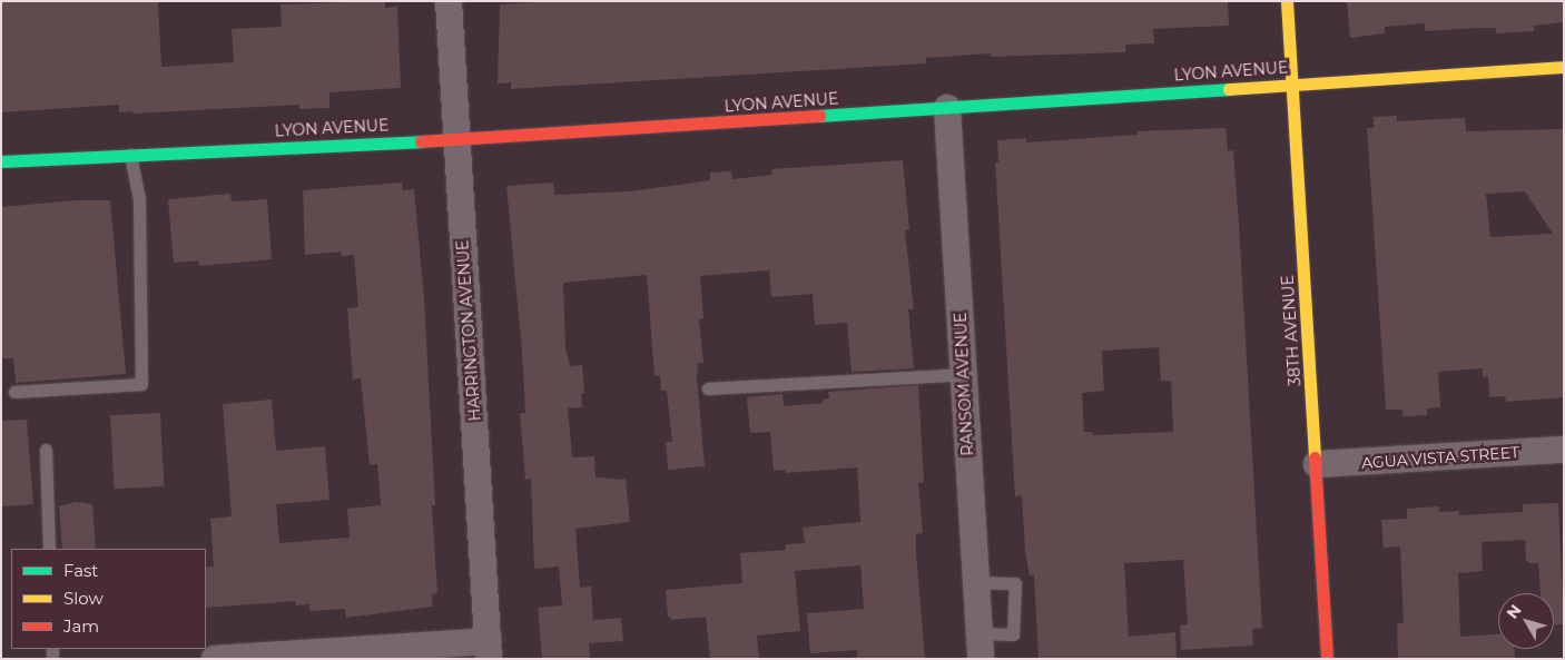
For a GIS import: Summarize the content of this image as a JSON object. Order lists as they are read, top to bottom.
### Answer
{
  "streets": {
    "street": [
      "LYON AVENUE",
      "HARRINGTON AVENUE",
      "38TH AVENUE",
      "RANSOM AVENUE",
      "AGUA VISTA STREET"
    ]
  },
  "crossings": [
    ["LYON AVENUE", "HARRINGTON AVENUE"],
    ["LYON AVENUE", "38TH AVENUE"],
    ["LYON AVENUE", "RANSOM AVENUE"],
    ["38TH AVENUE", "AGUA VISTA STREET"]
  ],
  "legend": ["Fast", "Slow", "Jam"],
  "north": "top left"
}
